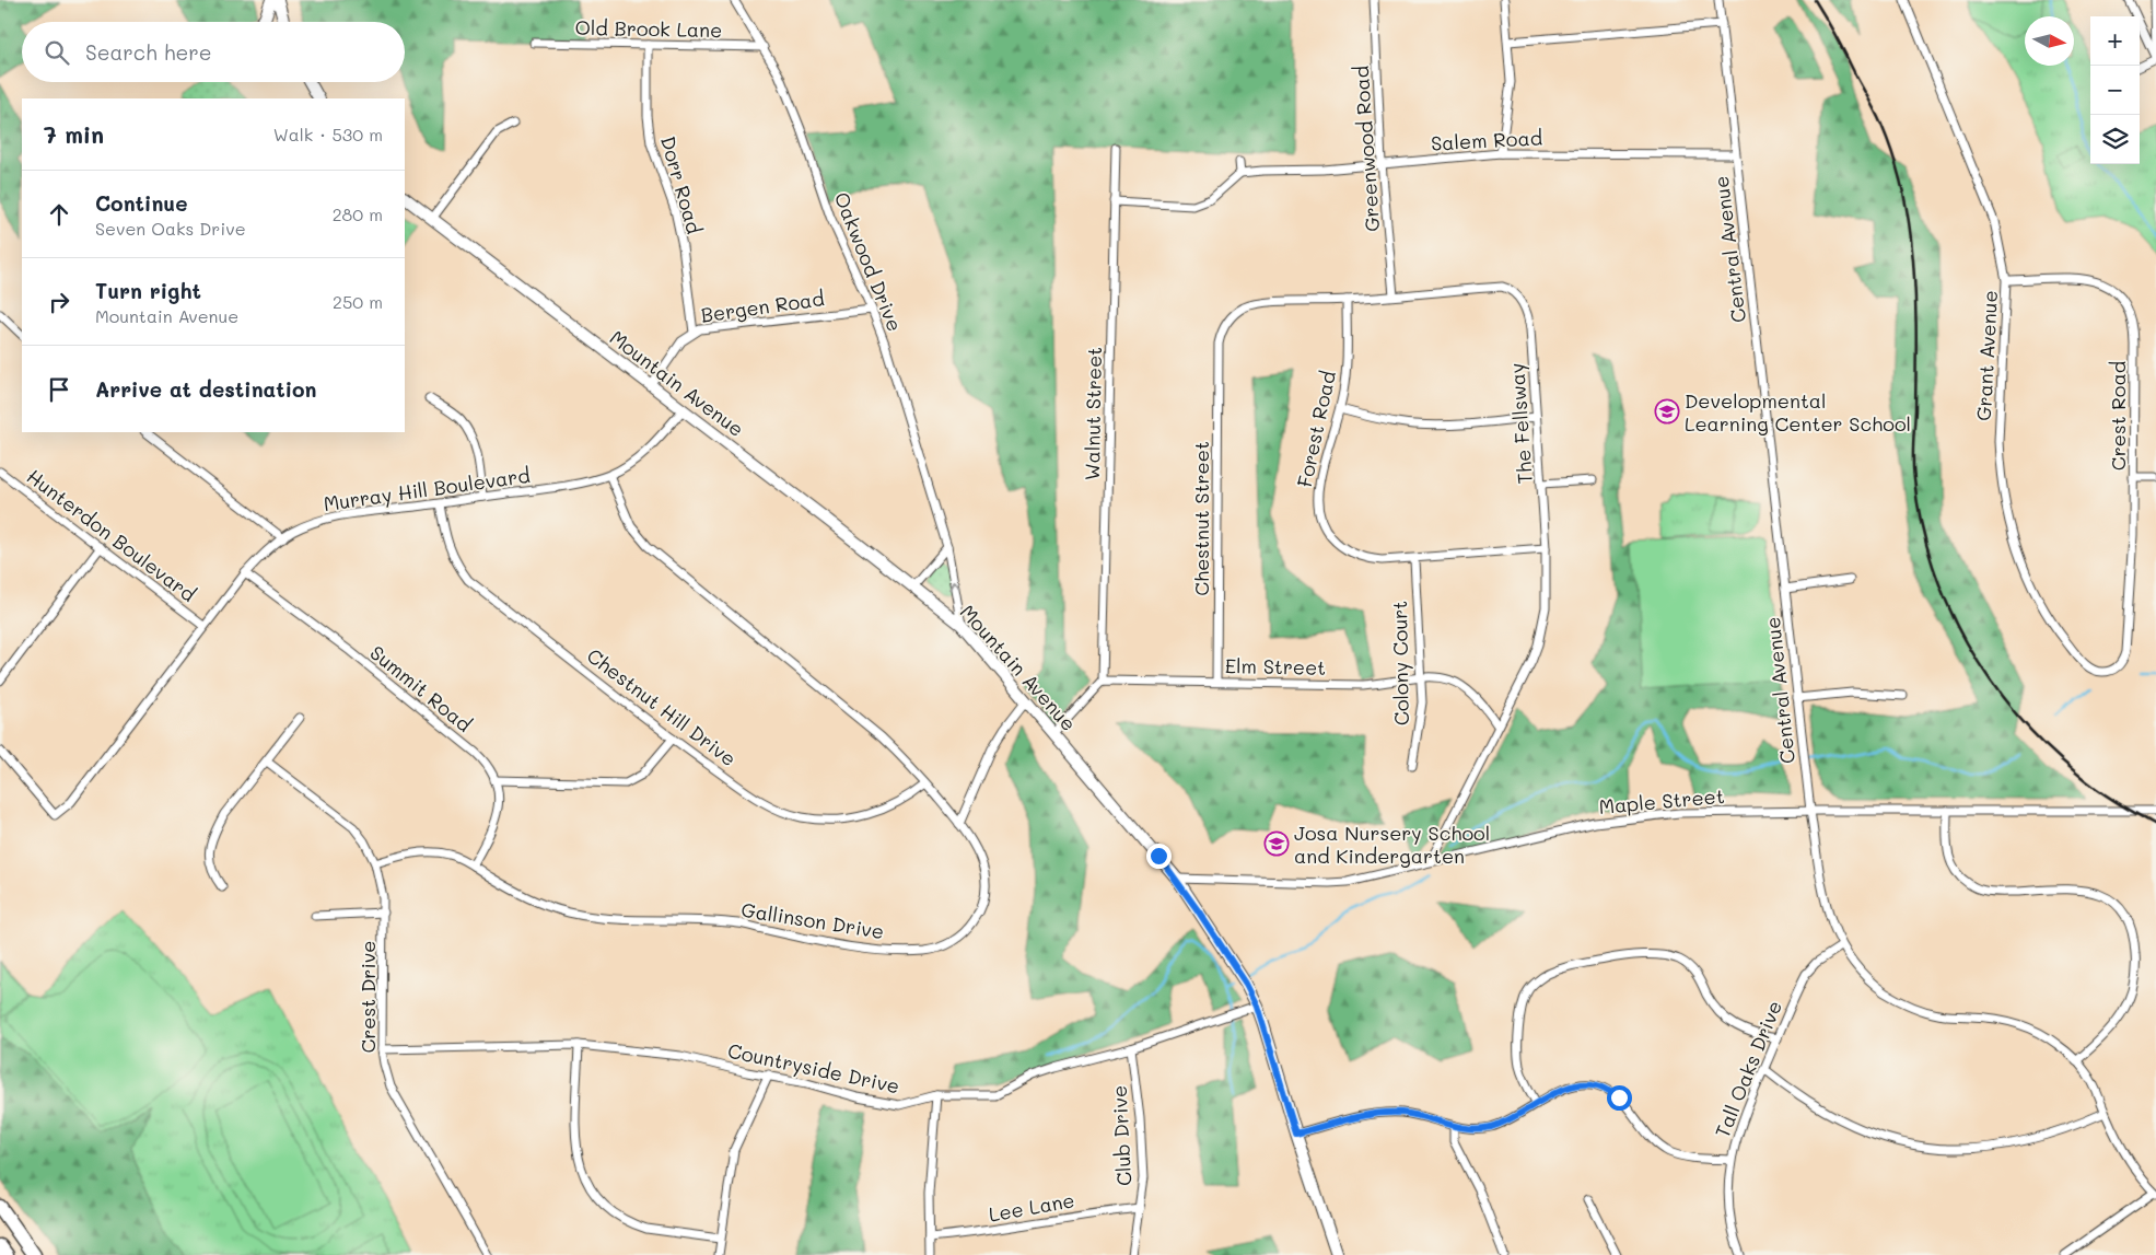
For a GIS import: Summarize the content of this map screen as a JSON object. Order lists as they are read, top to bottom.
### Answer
{
  "streets": {
    "main road": ["Mountain Avenue"],
    "street": [
      "Old Brook Lane",
      "Salem Road",
      "Greenwood Road",
      "Dorr Road",
      "Central Avenue",
      "Oakwood Drive",
      "Bergen Road",
      "Grant Avenue",
      "Walnut Street",
      "Crest Road",
      "The Fellsway",
      "Forest Road",
      "Murray Hill Boulevard",
      "Chestnut Street",
      "Hunterdon Boulevard",
      "Colony Court",
      "Elm Street",
      "Summit Road",
      "Chestnut Hill Drive",
      "Maple Street",
      "Gallinson Drive",
      "Crest Drive",
      "Countryside Drive",
      "Tall Oaks Drive",
      "Club Drive",
      "Lee Lane"
    ]
  },
  "crossings": [
    ["Old Brook Lane", "Dorr Road"],
    ["Old Brook Lane", "Oakwood Drive"],
    ["Salem Road", "Greenwood Road"],
    ["Salem Road", "Central Avenue"],
    ["Greenwood Road", "The Fellsway"],
    ["Dorr Road", "Bergen Road"],
    ["Central Avenue", "Maple Street"],
    ["Central Avenue", "Tall Oaks Drive"],
    ["Oakwood Drive", "Bergen Road"],
    ["Oakwood Drive", "Mountain Avenue"],
    ["Bergen Road", "Mountain Avenue"],
    ["Grant Avenue", "Crest Road"],
    ["Mountain Avenue", "Murray Hill Boulevard"],
    ["Mountain Avenue", "Maple Street"],
    ["Mountain Avenue", "Countryside Drive"],
    ["Walnut Street", "Elm Street"],
    ["The Fellsway", "Forest Road"],
    ["The Fellsway", "Chestnut Street"],
    ["The Fellsway", "Elm Street"],
    ["The Fellsway", "Maple Street"],
    ["Forest Road", "Colony Court"],
    ["Murray Hill Boulevard", "Hunterdon Boulevard"],
    ["Murray Hill Boulevard", "Summit Road"],
    ["Murray Hill Boulevard", "Chestnut Hill Drive"],
    ["Murray Hill Boulevard", "Gallinson Drive"],
    ["Chestnut Street", "Elm Street"],
    ["Colony Court", "Elm Street"],
    ["Summit Road", "Gallinson Drive"],
    ["Chestnut Hill Drive", "Gallinson Drive"],
    ["Gallinson Drive", "Crest Drive"],
    ["Crest Drive", "Countryside Drive"],
    ["Countryside Drive", "Club Drive"],
    ["Club Drive", "Lee Lane"]
  ],
  "places": {
    "school or university": ["Developmental Learning Center School", "Josa Nursery School and Kindergarten"]
  },
  "north": "right",
  "page": {
    "map_buttons": ["+", "−"],
    "search": "Search here",
    "heading": ["7 min", "Walk · 530 m"],
    "list": [
      ["Continue", "Seven Oaks Drive", "280 m"],
      ["Turn right", "Mountain Avenue", "250 m"],
      "Arrive at destination"
    ]
  }
}
